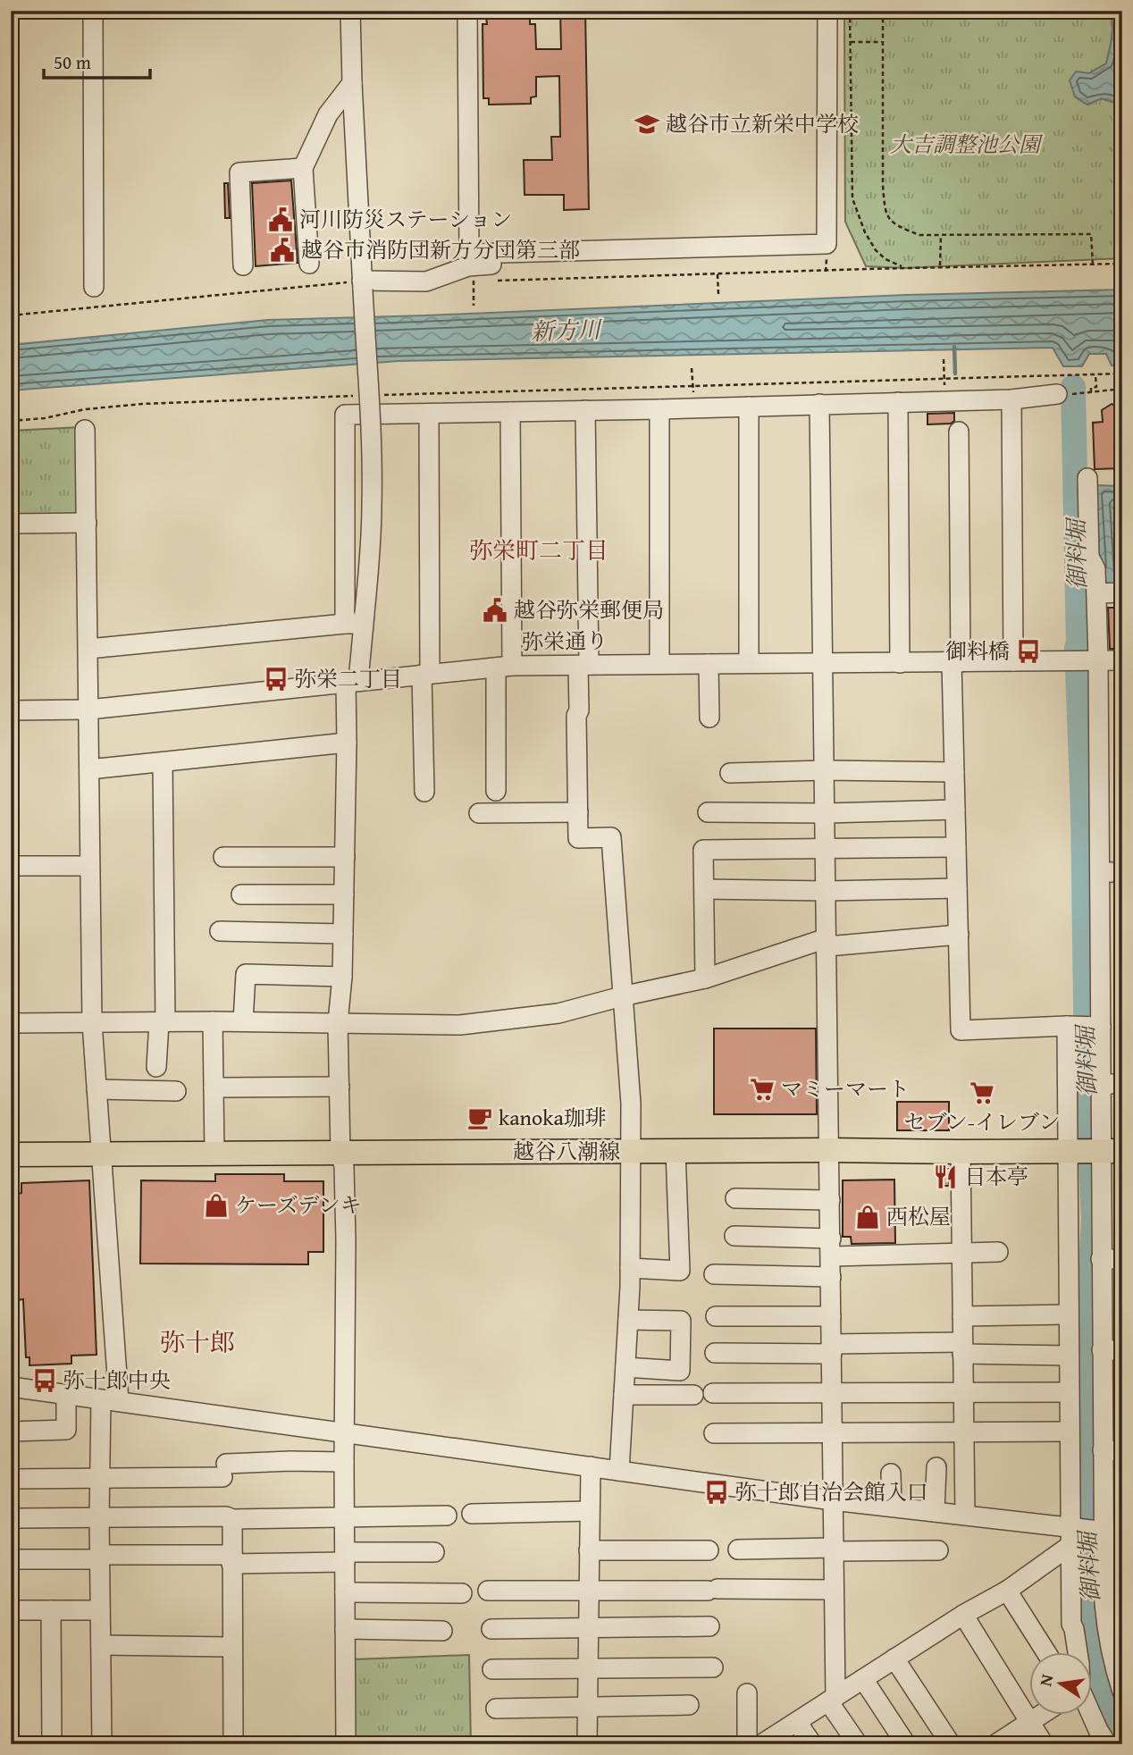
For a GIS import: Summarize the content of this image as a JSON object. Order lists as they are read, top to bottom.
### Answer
{
  "streets": {
    "main road": ["越谷八潮線"],
    "street": ["弥栄通り"]
  },
  "districts": ["弥栄町二丁目", "弥十郎"],
  "water": ["新方川", "御料堀"],
  "parks": ["大吉調整池公園"],
  "places": {
    "school or university": ["越谷市立新栄中学校"],
    "public building": ["河川防災ステーション", "越谷市消防団新方分団第三部", "越谷弥栄郵便局"],
    "bus stop": [
      "御料橋",
      "弥栄二丁目",
      "弥十郎中央",
      "弥十郎自治会館入口"
    ],
    "supermarket": ["マミーマート", "セブン-イレブン"],
    "cafe": ["kanoka珈琲"],
    "restaurant": ["日本亭"],
    "shop": ["ケーズデンキ", "西松屋"]
  },
  "scale_bar": "50 m",
  "north": "left"
}
